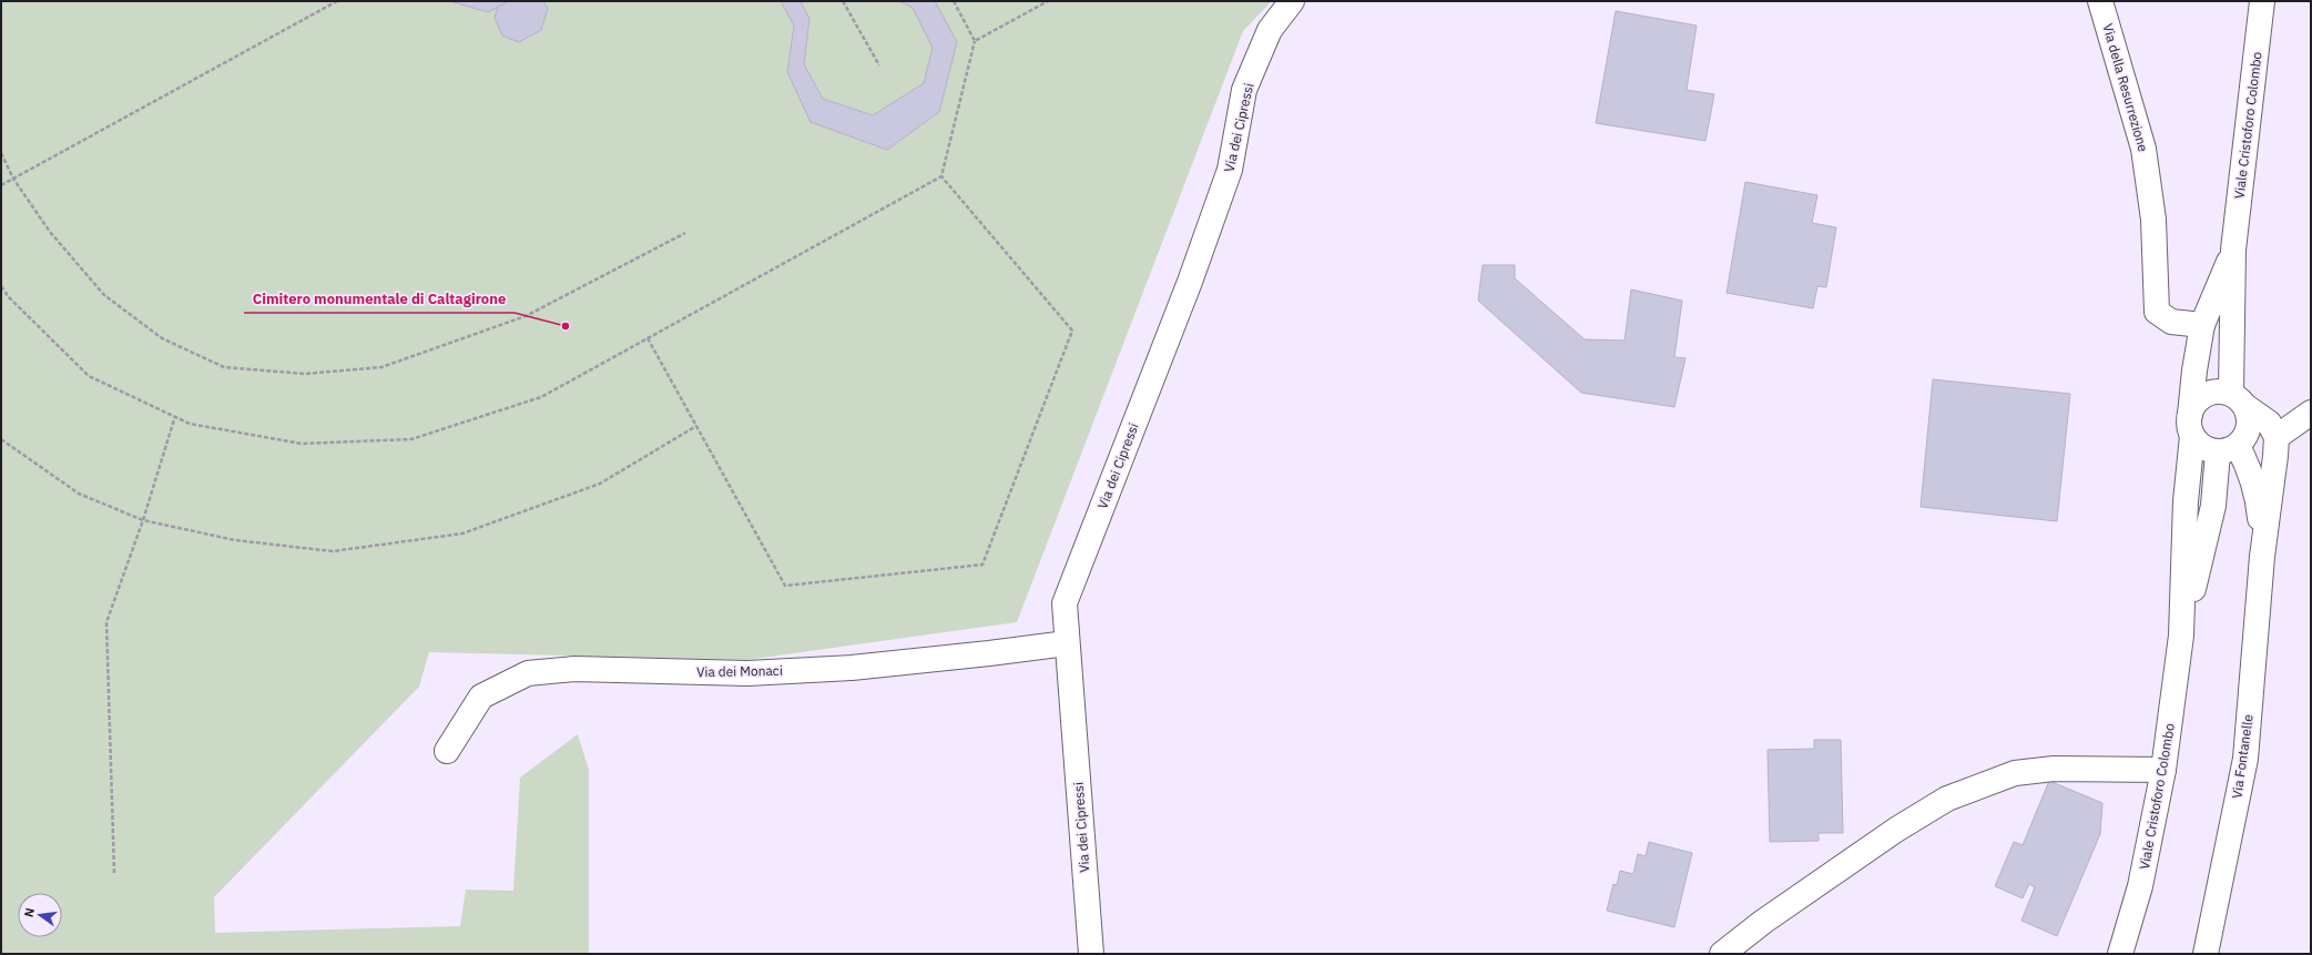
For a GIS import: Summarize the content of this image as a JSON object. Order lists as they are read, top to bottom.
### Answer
{
  "streets": {
    "street": [
      "Via della Resurrezione",
      "Viale Cristoforo Colombo",
      "Via dei Cipressi",
      "Via dei Monaci",
      "Via Fontanelle"
    ]
  },
  "crossings": [
    ["Via dei Cipressi", "Via dei Monaci"]
  ],
  "places": ["Cimitero monumentale di Caltagirone"],
  "north": "left"
}
